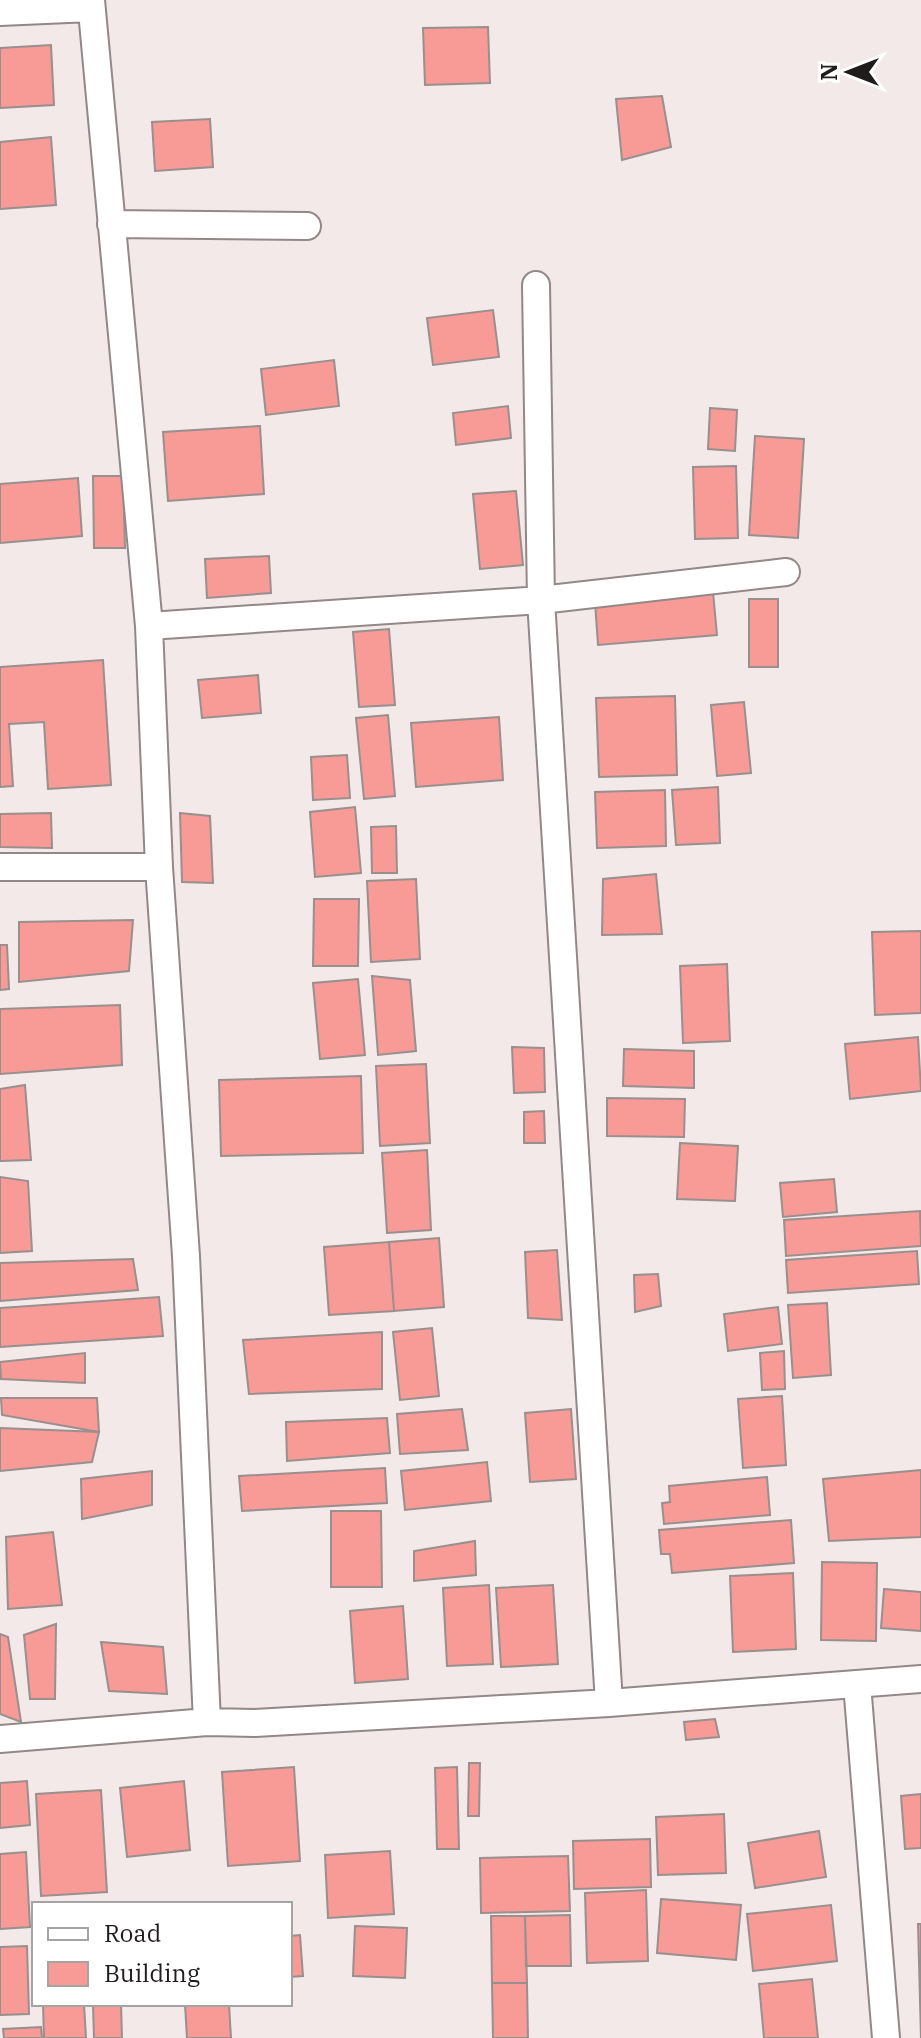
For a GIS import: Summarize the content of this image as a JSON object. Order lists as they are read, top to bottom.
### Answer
{
  "legend": ["Road", "Building"],
  "north": "left"
}
